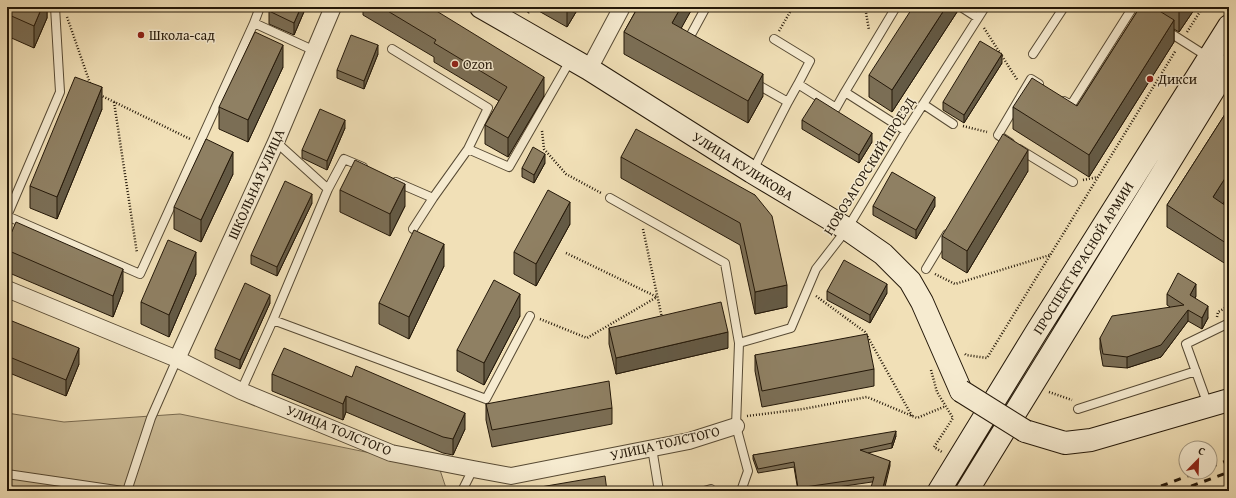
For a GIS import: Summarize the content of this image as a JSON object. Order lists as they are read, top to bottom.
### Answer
{
  "streets": {
    "main road": ["УЛИЦА КУЛИКОВА", "ПРОСПЕКТ КРАСНОЙ АРМИИ"],
    "street": ["ШКОЛЬНАЯ УЛИЦА", "УЛИЦА ТОЛСТОГО"],
    "lane": ["НОВОЗАГОРСКИЙ ПРОЕЗД"]
  },
  "crossings": [
    ["УЛИЦА КУЛИКОВА", "НОВОЗАГОРСКИЙ ПРОЕЗД"],
    ["ШКОЛЬНАЯ УЛИЦА", "УЛИЦА ТОЛСТОГО"]
  ],
  "places": ["Школа-сад", "Ozon", "Дикси"],
  "north": "top right"
}
